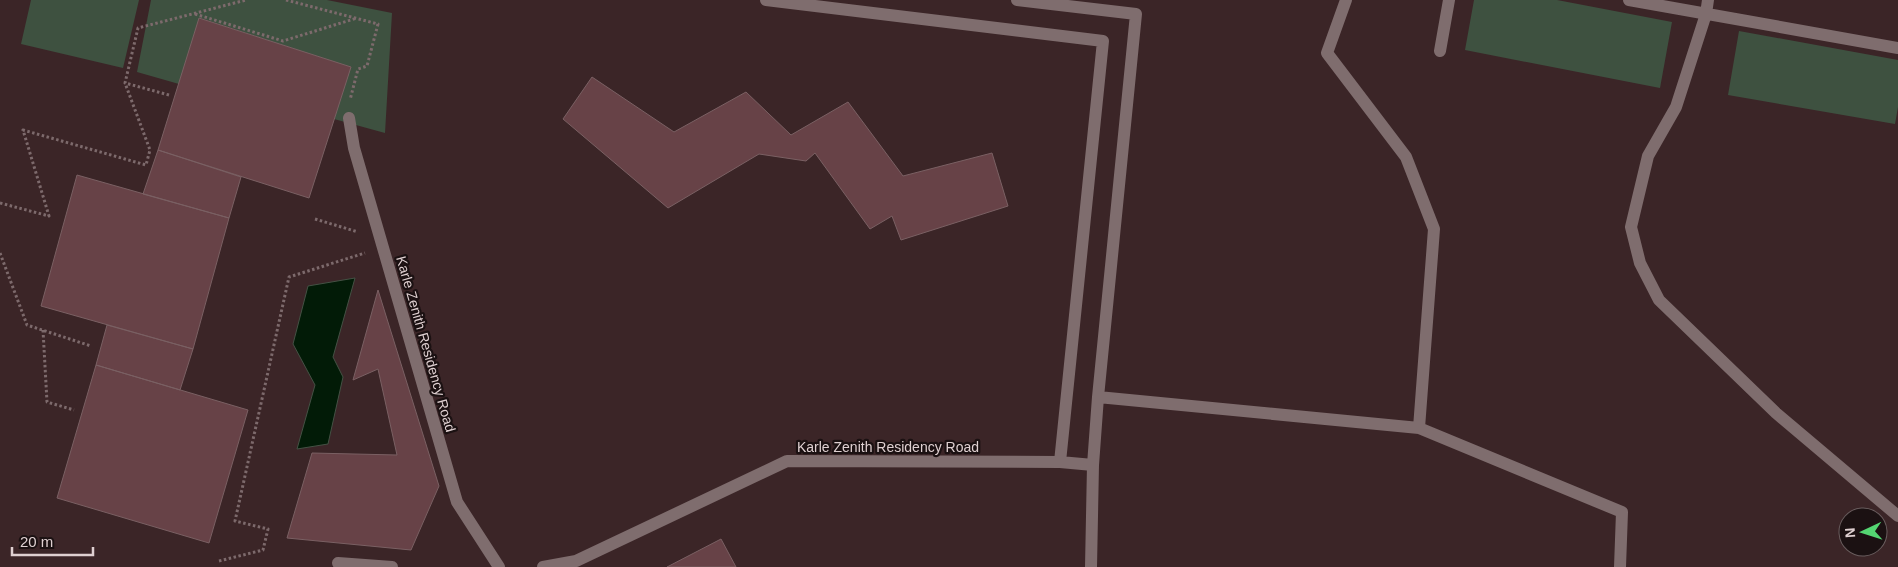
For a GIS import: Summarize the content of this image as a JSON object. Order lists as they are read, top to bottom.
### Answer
{
  "streets": {
    "lane": ["Karle Zenith Residency Road"]
  },
  "scale_bar": "20 m",
  "north": "left"
}
